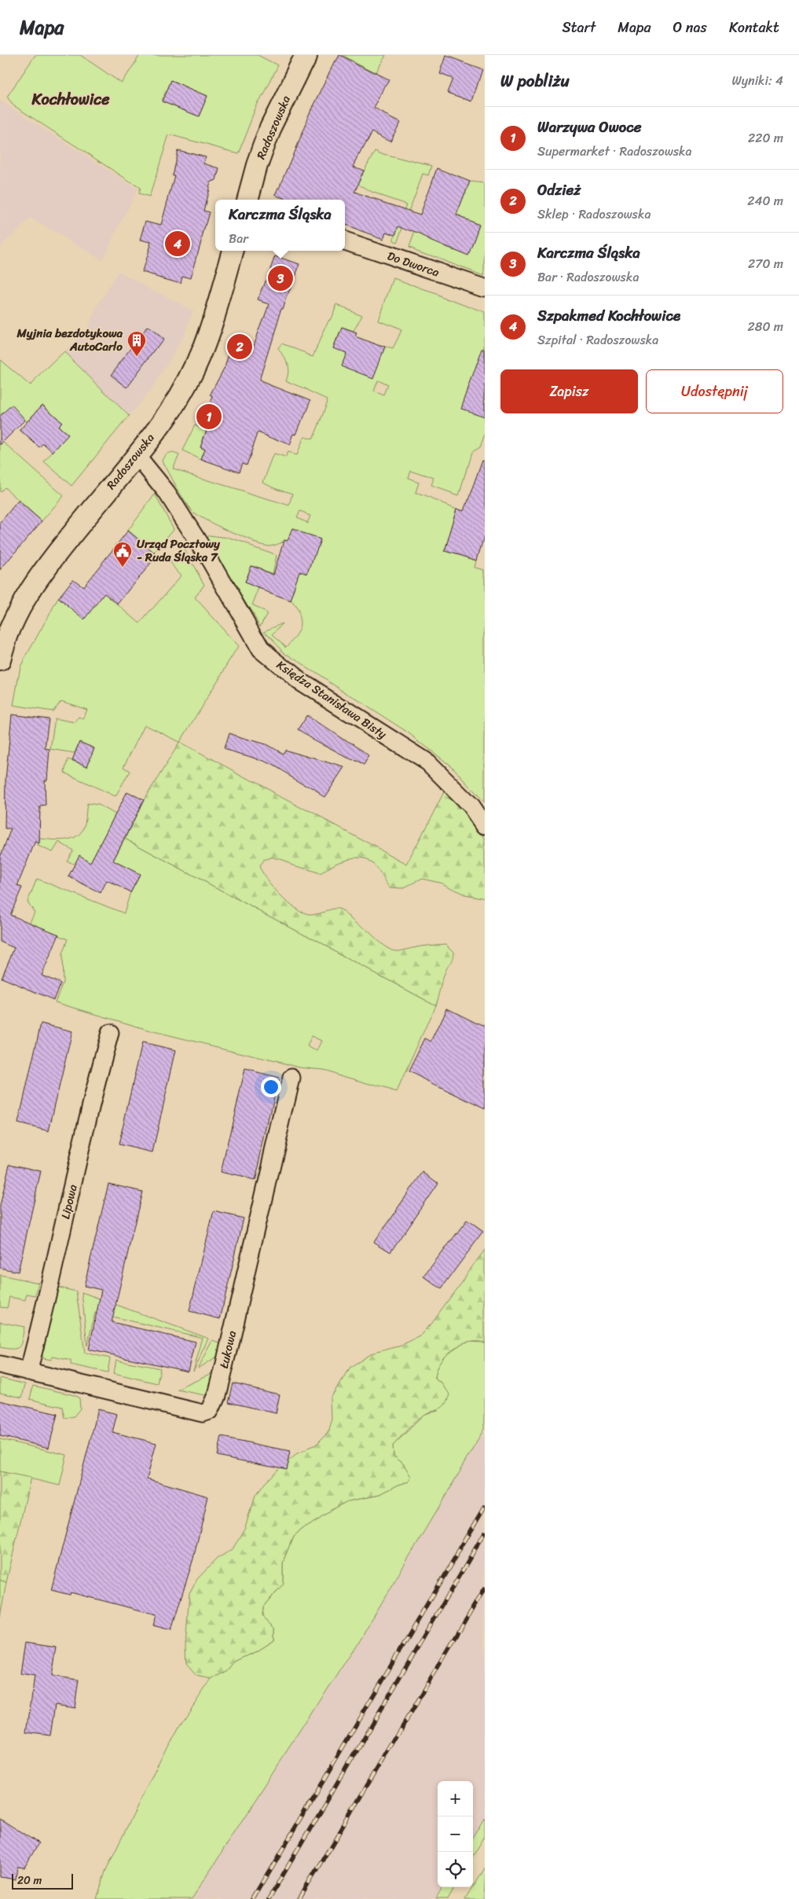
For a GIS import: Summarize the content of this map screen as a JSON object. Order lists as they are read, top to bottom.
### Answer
{
  "streets": {
    "street": [
      "Radoszowska",
      "Do Dworca",
      "Księdza Stanisława Bisty",
      "Lipowa",
      "Łukowa"
    ]
  },
  "crossings": [
    ["Radoszowska", "Księdza Stanisława Bisty"],
    ["Lipowa", "Łukowa"]
  ],
  "districts": ["Kochłowice"],
  "places": {
    "building": ["Myjnia bezdotykowa AutoCarlo"],
    "public building": ["Urząd Pocztowy - Ruda Śląska 7"]
  },
  "scale_bar": "20 m",
  "page": {
    "header": "Mapa",
    "nav": [
      "Start",
      "Mapa",
      "O nas",
      "Kontakt"
    ],
    "heading": ["W pobliżu", "Wyniki: 4"],
    "list": [
      {
        "mark": "1",
        "name": "Warzywa Owoce",
        "note": "Supermarket · Radoszowska",
        "value": "220 m"
      },
      {
        "mark": "2",
        "name": "Odzież",
        "note": "Sklep · Radoszowska",
        "value": "240 m"
      },
      {
        "mark": "3",
        "name": "Karczma Śląska",
        "note": "Bar · Radoszowska",
        "value": "270 m"
      },
      {
        "mark": "4",
        "name": "Szpakmed Kochłowice",
        "note": "Szpital · Radoszowska",
        "value": "280 m"
      }
    ],
    "popup": ["Karczma Śląska", "Bar"],
    "pins": [
      "4",
      "3",
      "2",
      "1"
    ],
    "buttons": ["Zapisz", "Udostępnij"],
    "map_buttons": ["+", "−"],
    "scale": "20 m"
  }
}
